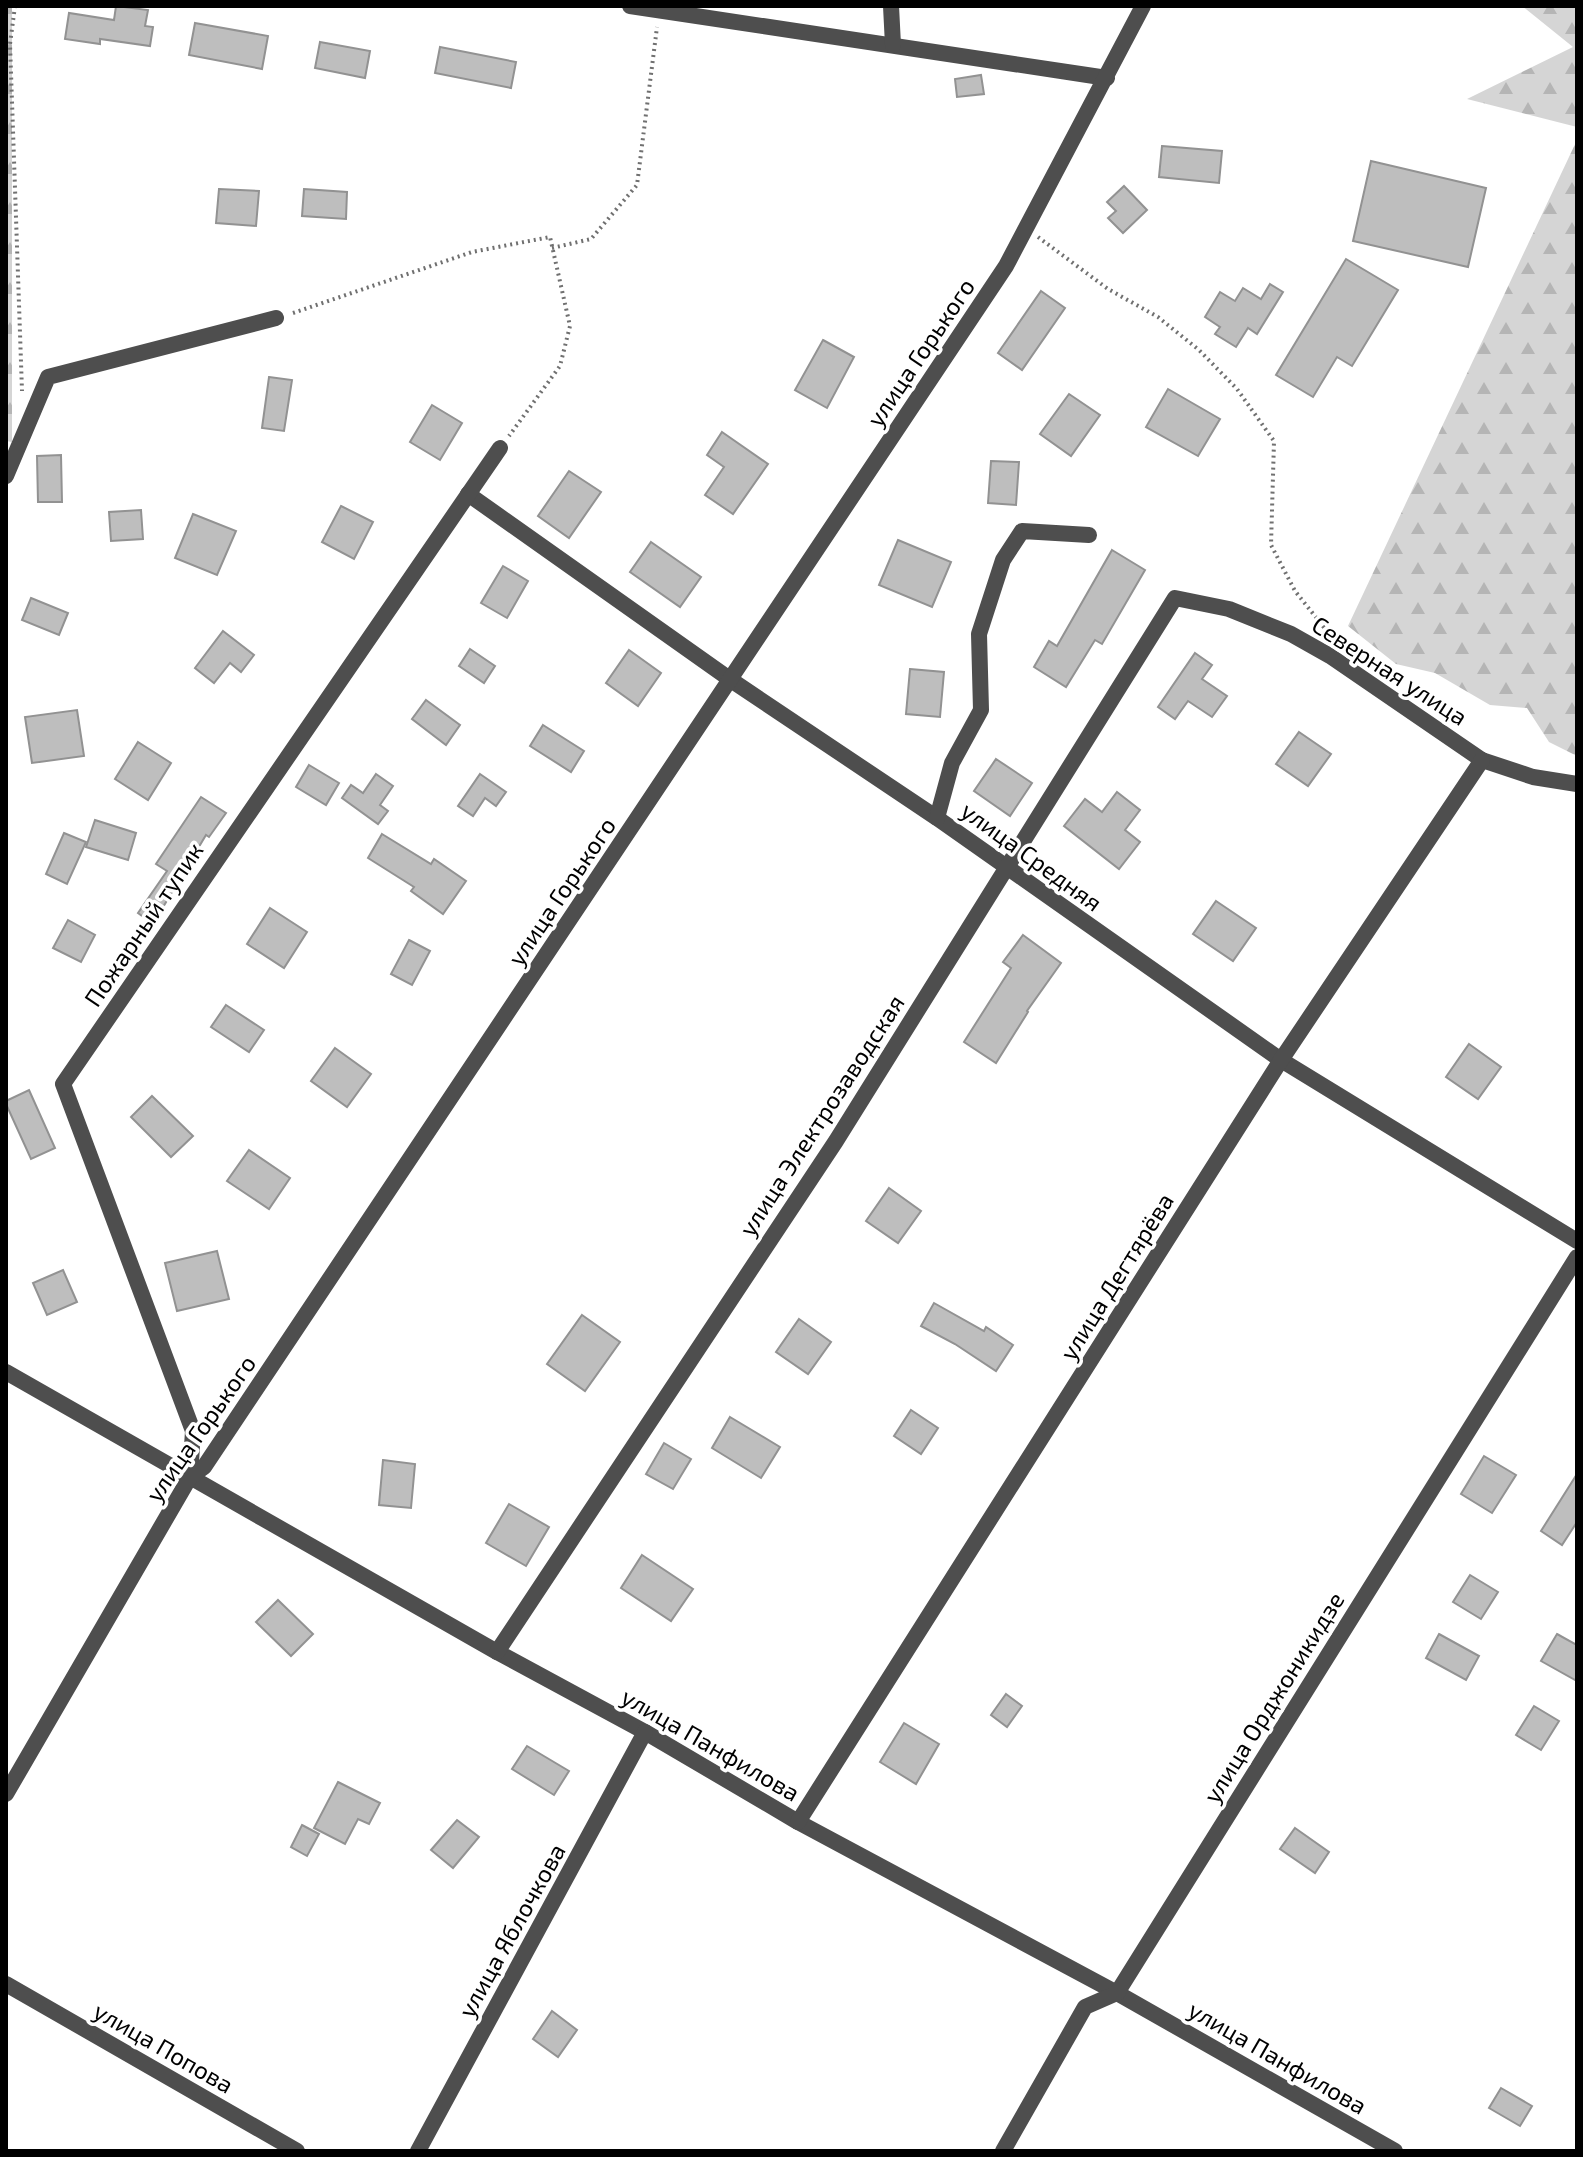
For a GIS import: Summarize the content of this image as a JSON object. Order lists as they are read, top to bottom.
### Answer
{
  "streets": {
    "street": [
      "улица Горького",
      "Северная улица",
      "улица Средняя",
      "Пожарный тупик",
      "улица Электрозаводская",
      "улица Дегтярёва",
      "улица Орджоникидзе",
      "улица Панфилова",
      "улица Яблочкова",
      "улица Попова"
    ]
  },
  "crossings": [
    ["улица Горького", "улица Средняя"],
    ["улица Горького", "Пожарный тупик"],
    ["улица Горького", "улица Панфилова"],
    ["Северная улица", "улица Электрозаводская"],
    ["Северная улица", "улица Дегтярёва"],
    ["улица Средняя", "Пожарный тупик"],
    ["улица Средняя", "улица Электрозаводская"],
    ["улица Средняя", "улица Дегтярёва"],
    ["Пожарный тупик", "улица Панфилова"],
    ["улица Электрозаводская", "улица Панфилова"],
    ["улица Дегтярёва", "улица Панфилова"],
    ["улица Орджоникидзе", "улица Панфилова"],
    ["улица Панфилова", "улица Яблочкова"]
  ]
}
